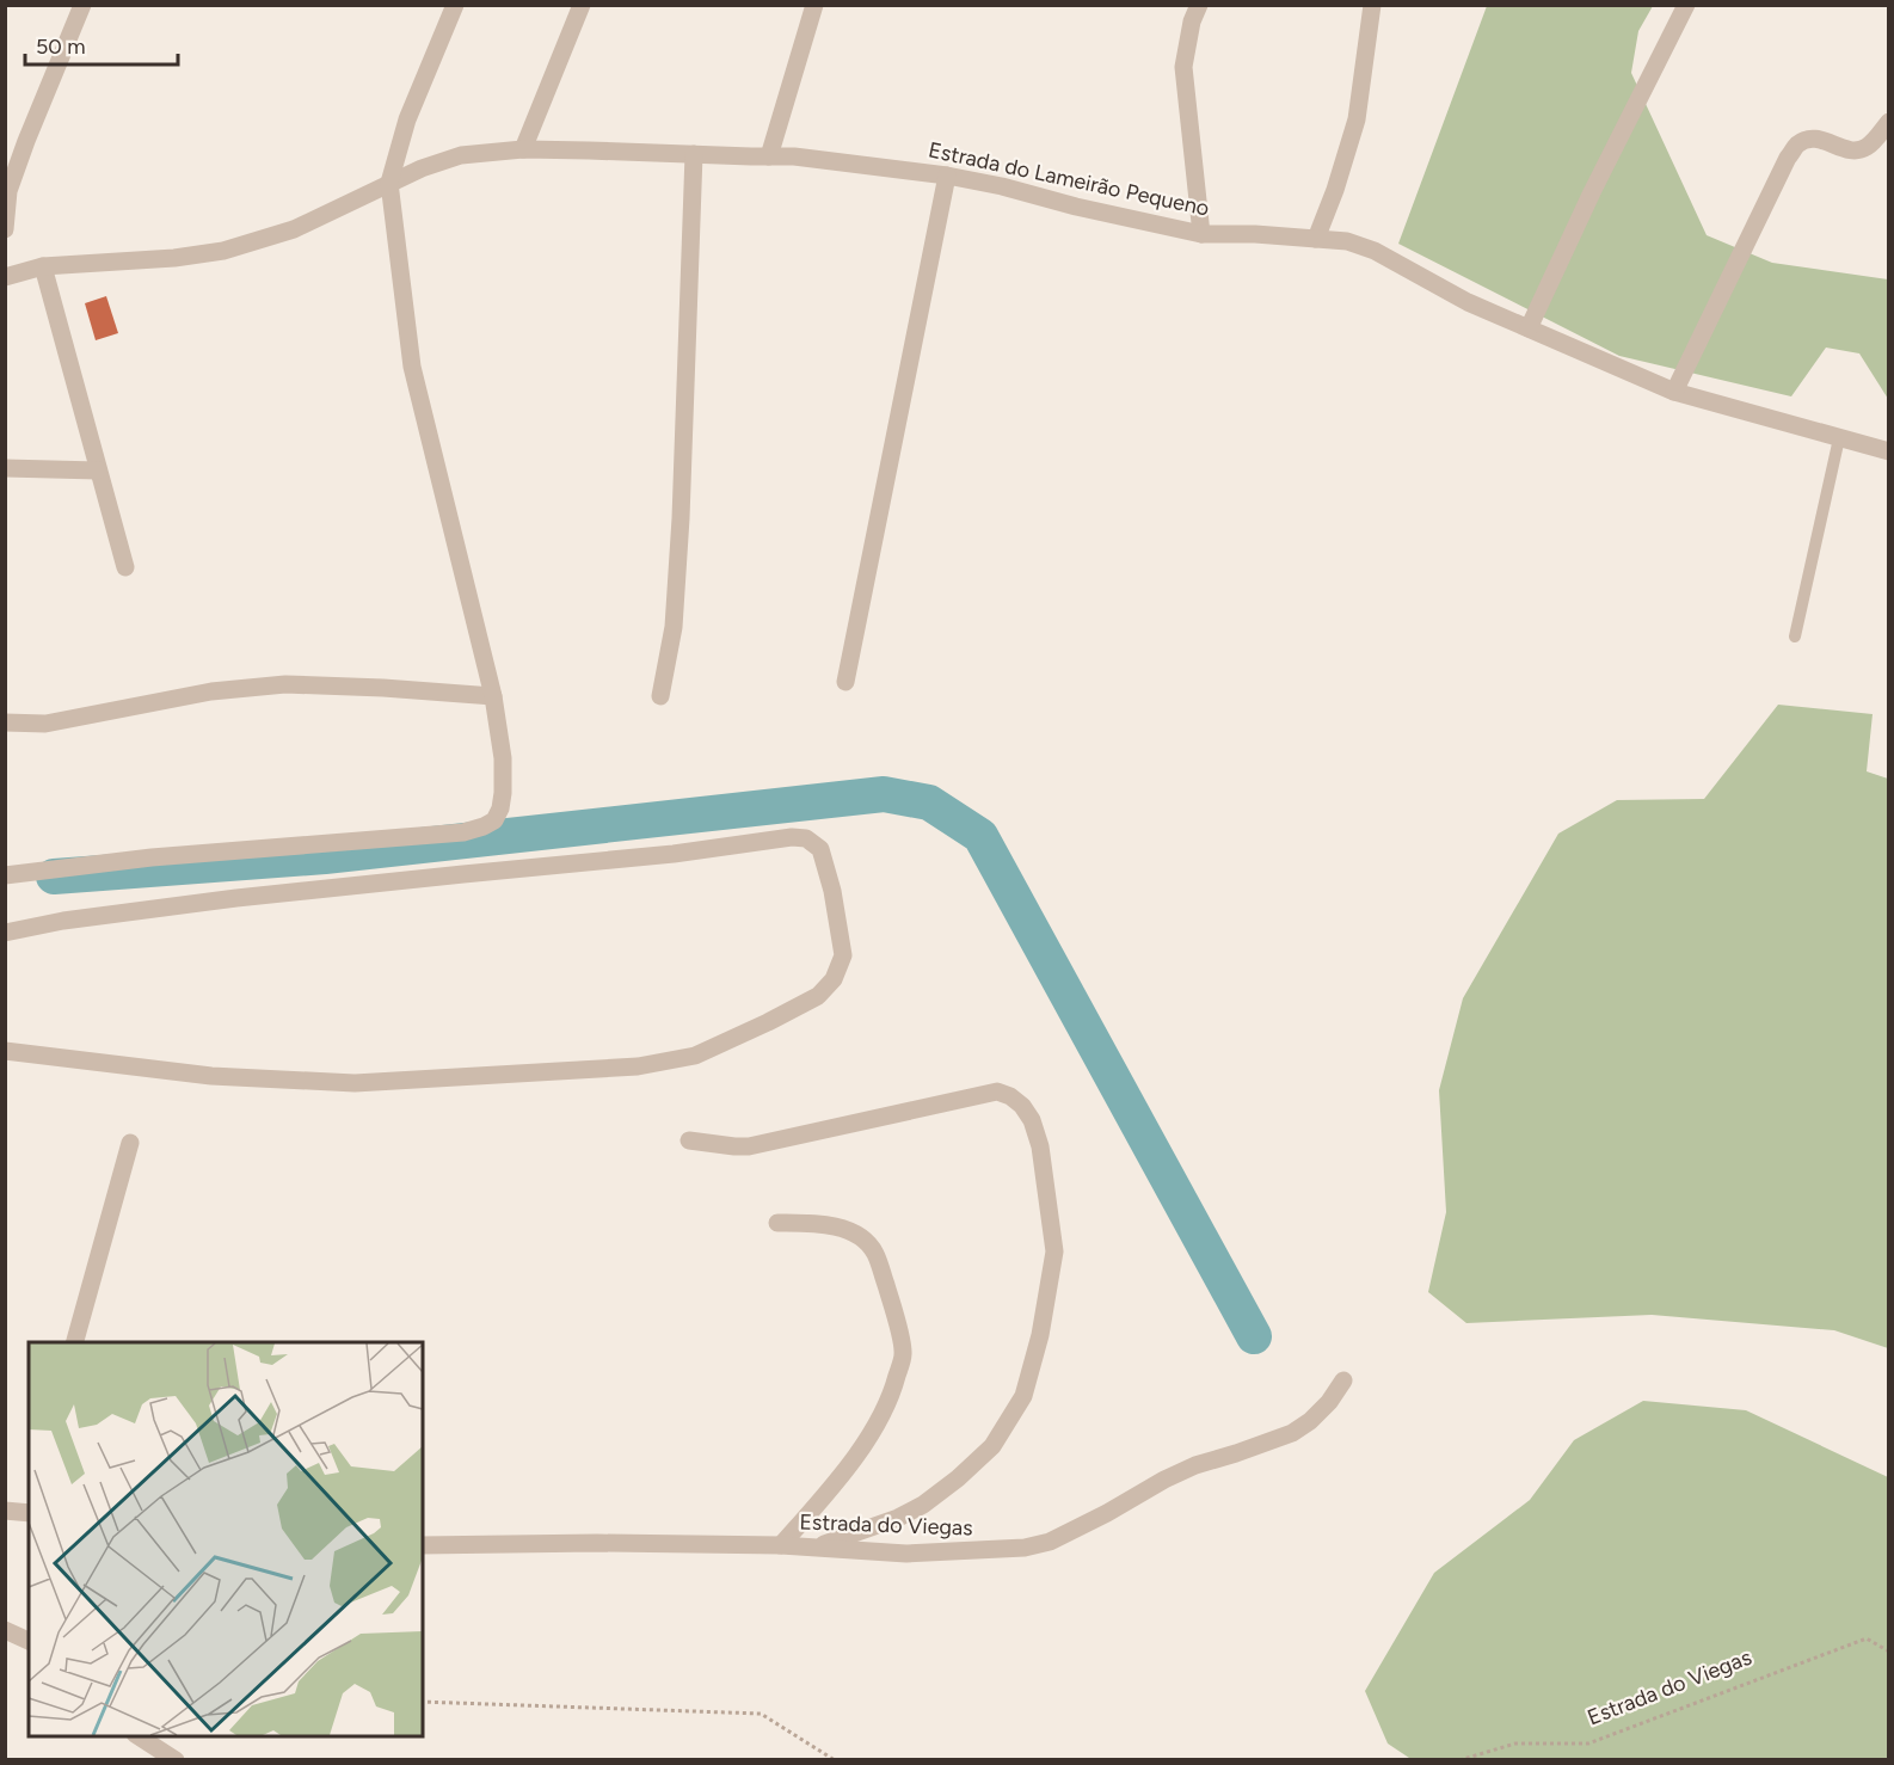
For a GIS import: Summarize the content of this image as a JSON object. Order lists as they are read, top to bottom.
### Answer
{
  "streets": {
    "street": ["Estrada do Lameirão Pequeno", "Estrada do Viegas"]
  },
  "scale_bar": "50 m"
}
